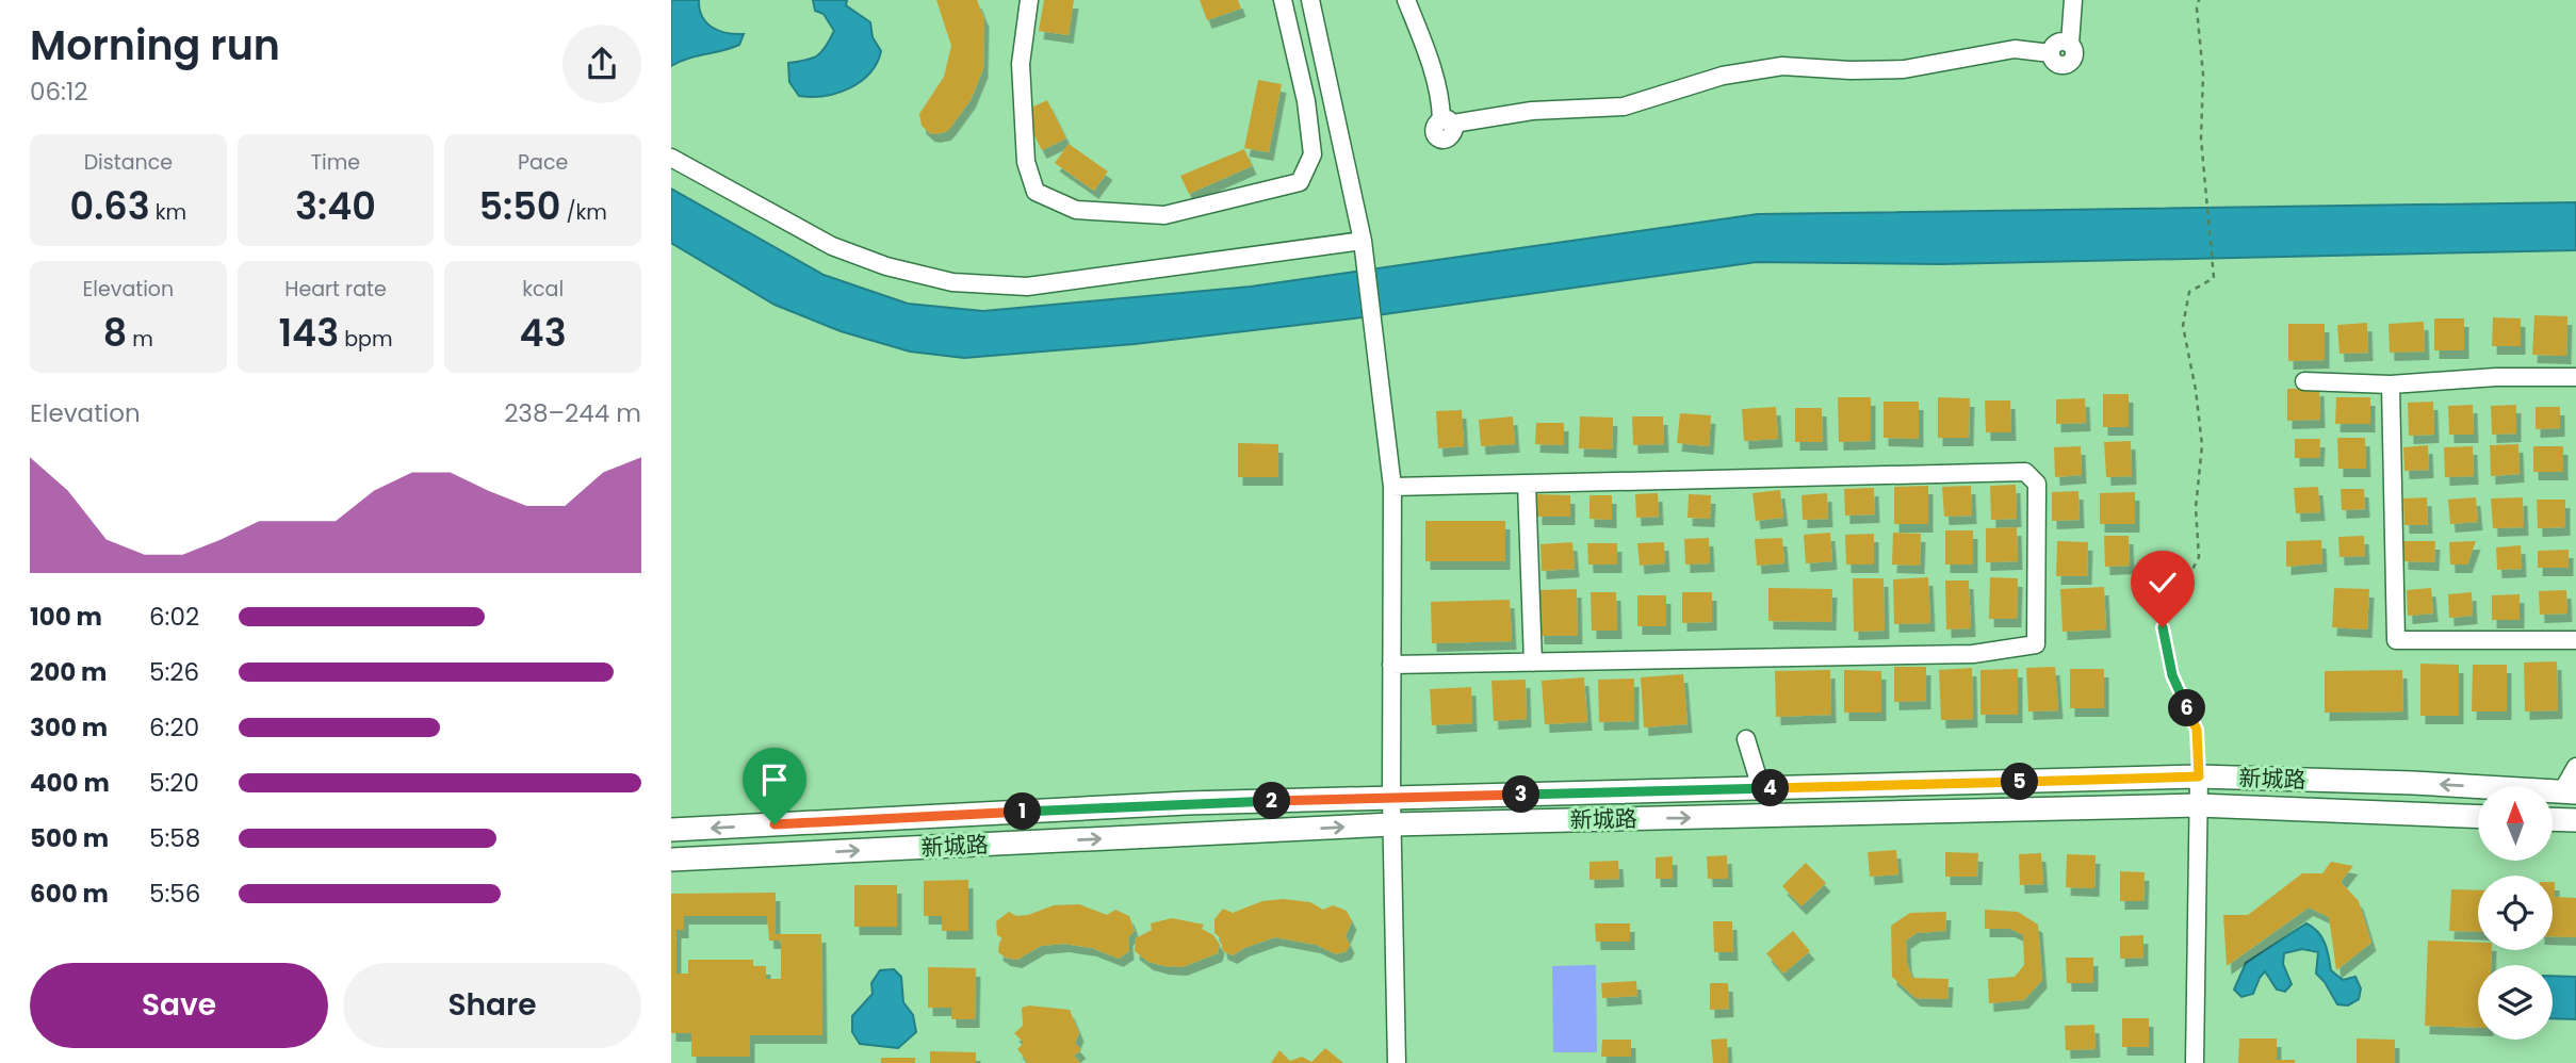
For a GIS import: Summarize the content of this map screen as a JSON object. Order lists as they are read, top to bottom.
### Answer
{
  "streets": {
    "main road": ["新城路"]
  },
  "north": "top",
  "page": {
    "heading": ["Morning run", "06:12"],
    "stats": [
      ["Distance", "0.63 km"],
      ["Time", "3:40"],
      ["Pace", "5:50 /km"],
      ["Elevation", "8 m"],
      ["Heart rate", "143 bpm"],
      ["kcal", "43"]
    ],
    "chart": ["Elevation", "238–244 m"],
    "list": [
      {
        "name": "100 m",
        "note": "6:02"
      },
      {
        "name": "200 m",
        "note": "5:26"
      },
      {
        "name": "300 m",
        "note": "6:20"
      },
      {
        "name": "400 m",
        "note": "5:20"
      },
      {
        "name": "500 m",
        "note": "5:58"
      },
      {
        "name": "600 m",
        "note": "5:56"
      }
    ],
    "pins": [
      "6",
      "5",
      "4",
      "3",
      "2",
      "1"
    ],
    "buttons": ["Save", "Share"]
  }
}
